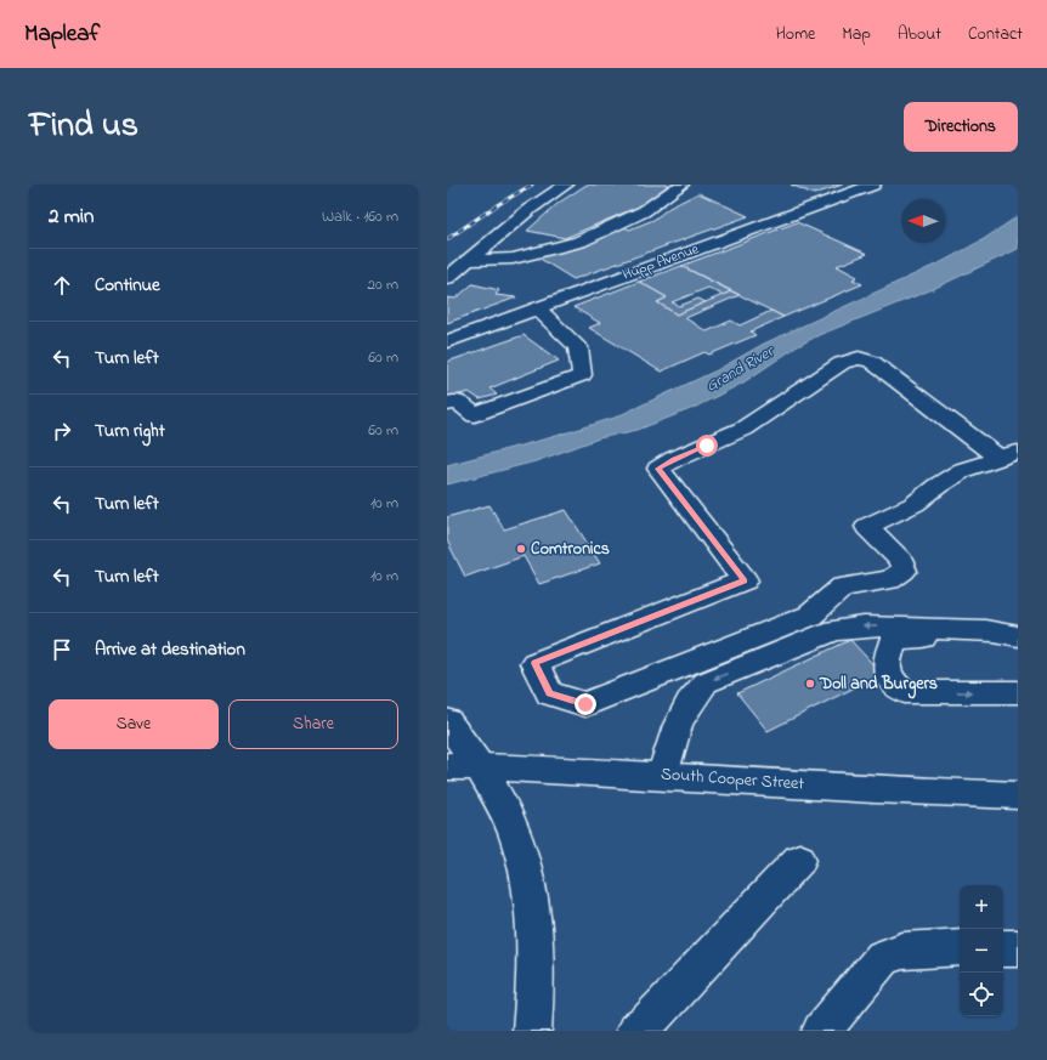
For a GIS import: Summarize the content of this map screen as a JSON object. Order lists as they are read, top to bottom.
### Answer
{
  "streets": {
    "street": ["Hupp Avenue", "South Cooper Street"]
  },
  "water": ["Grand River"],
  "places": ["Comtronics", "Doll and Burgers"],
  "north": "left",
  "page": {
    "header": "Mapleaf",
    "nav": [
      "Home",
      "Map",
      "About",
      "Contact"
    ],
    "title": "Find us",
    "buttons": [
      "Directions",
      ["Save", "Share"]
    ],
    "heading": ["2 min", "Walk · 160 m"],
    "list": [
      ["Continue", "20 m"],
      ["Turn left", "60 m"],
      ["Turn right", "60 m"],
      ["Turn left", "10 m"],
      ["Turn left", "10 m"],
      "Arrive at destination"
    ],
    "map_buttons": ["+", "−"]
  }
}
